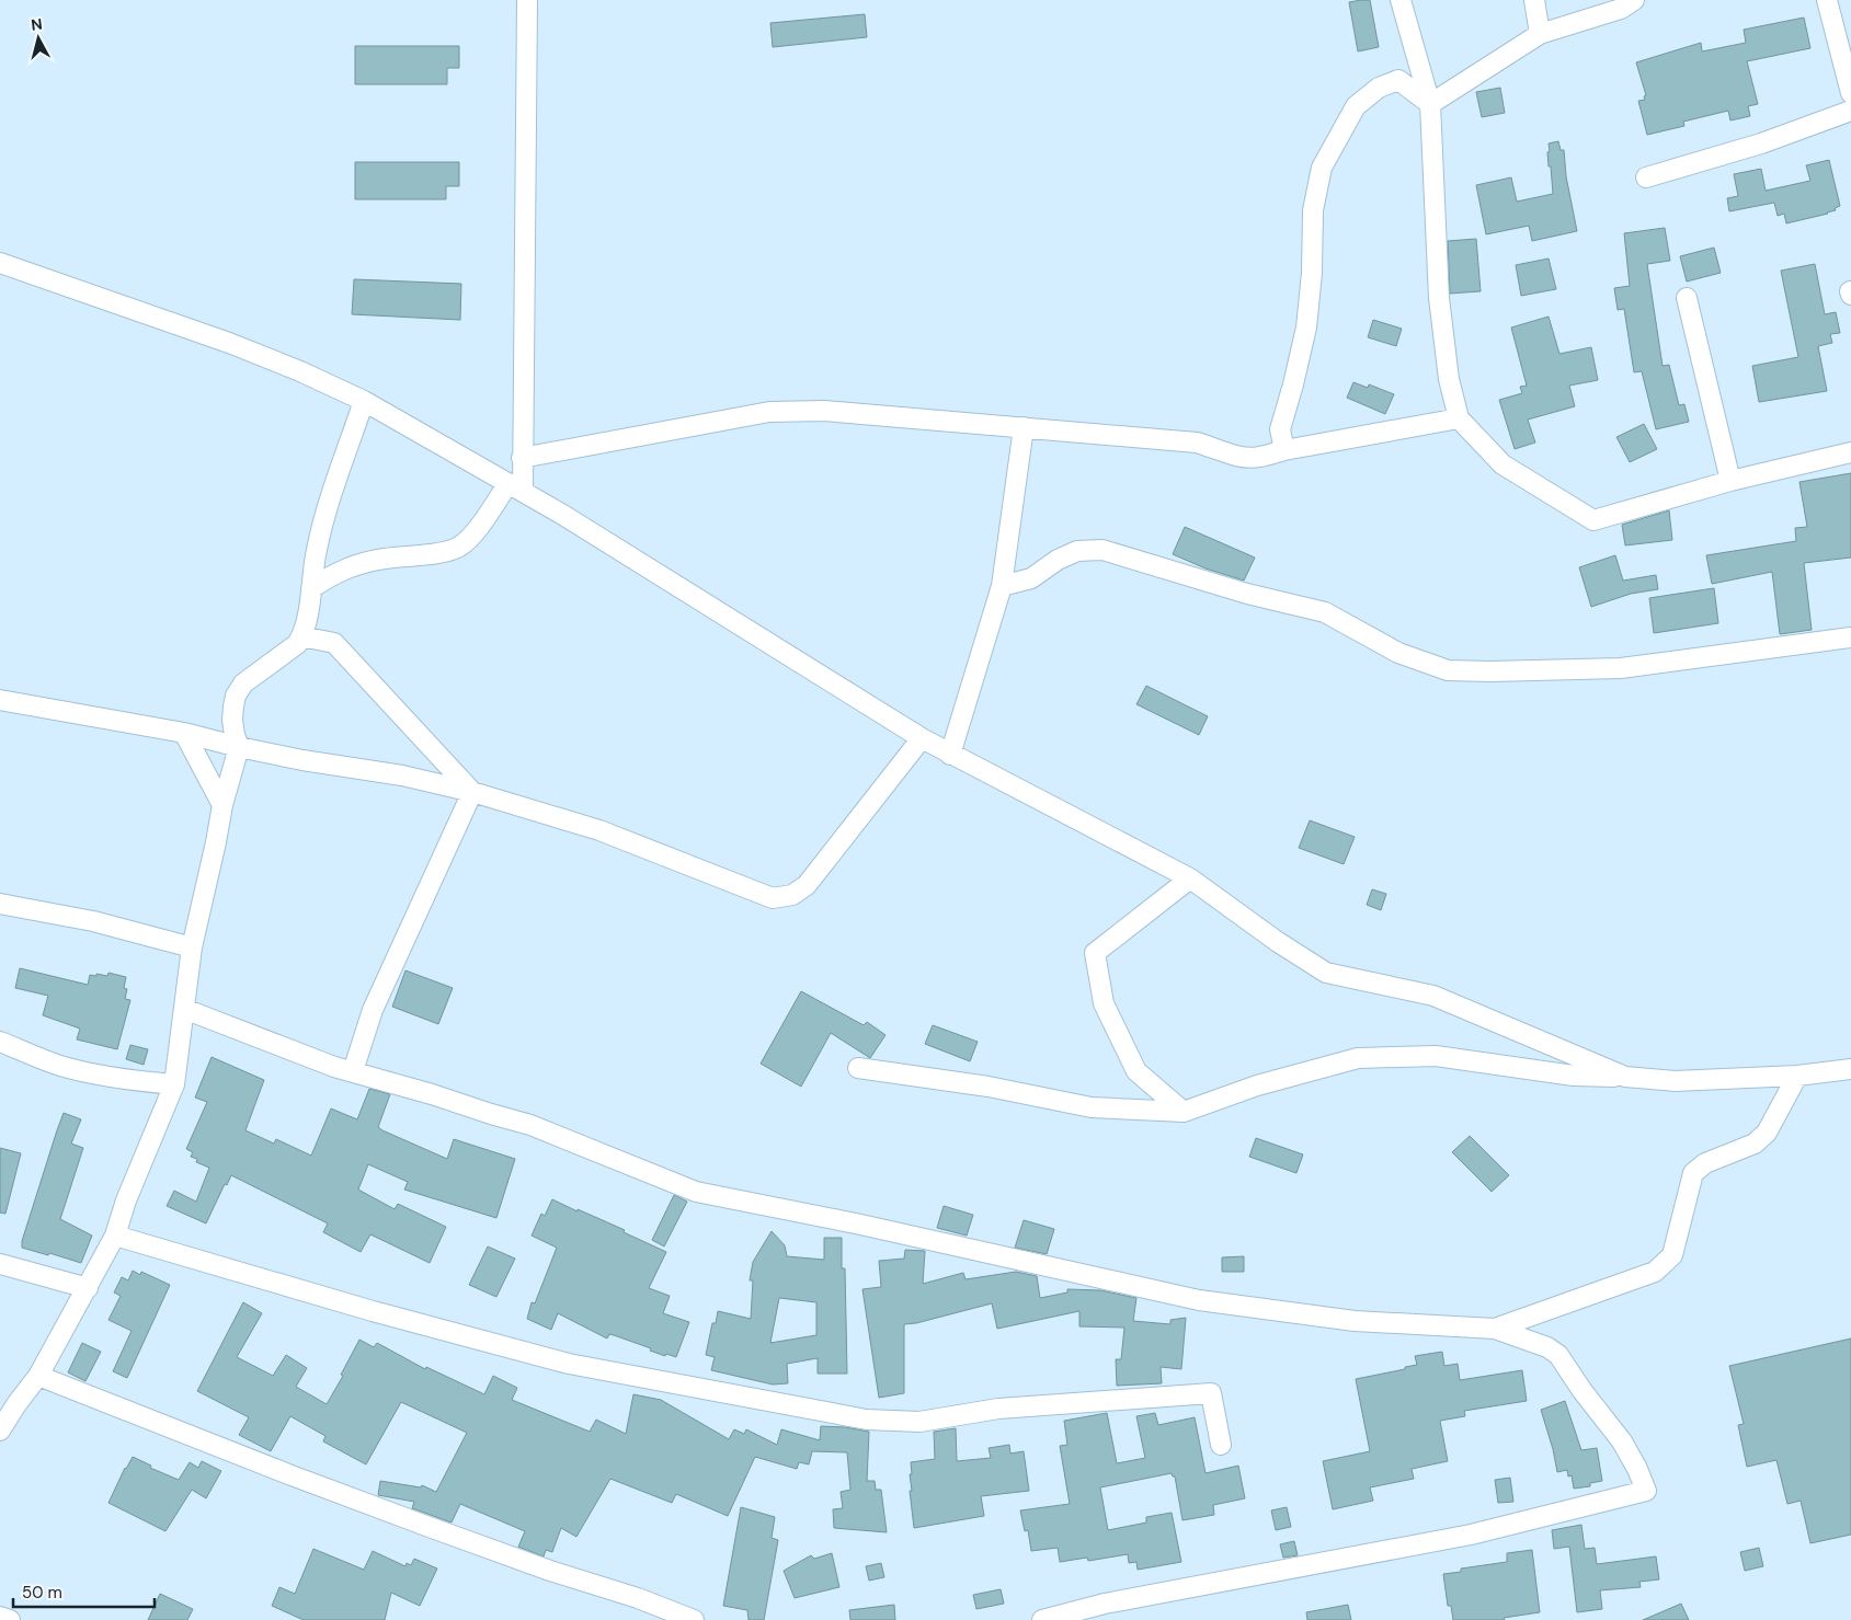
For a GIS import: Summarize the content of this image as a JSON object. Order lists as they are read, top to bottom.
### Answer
{
  "scale_bar": "50 m",
  "north": "top"
}
